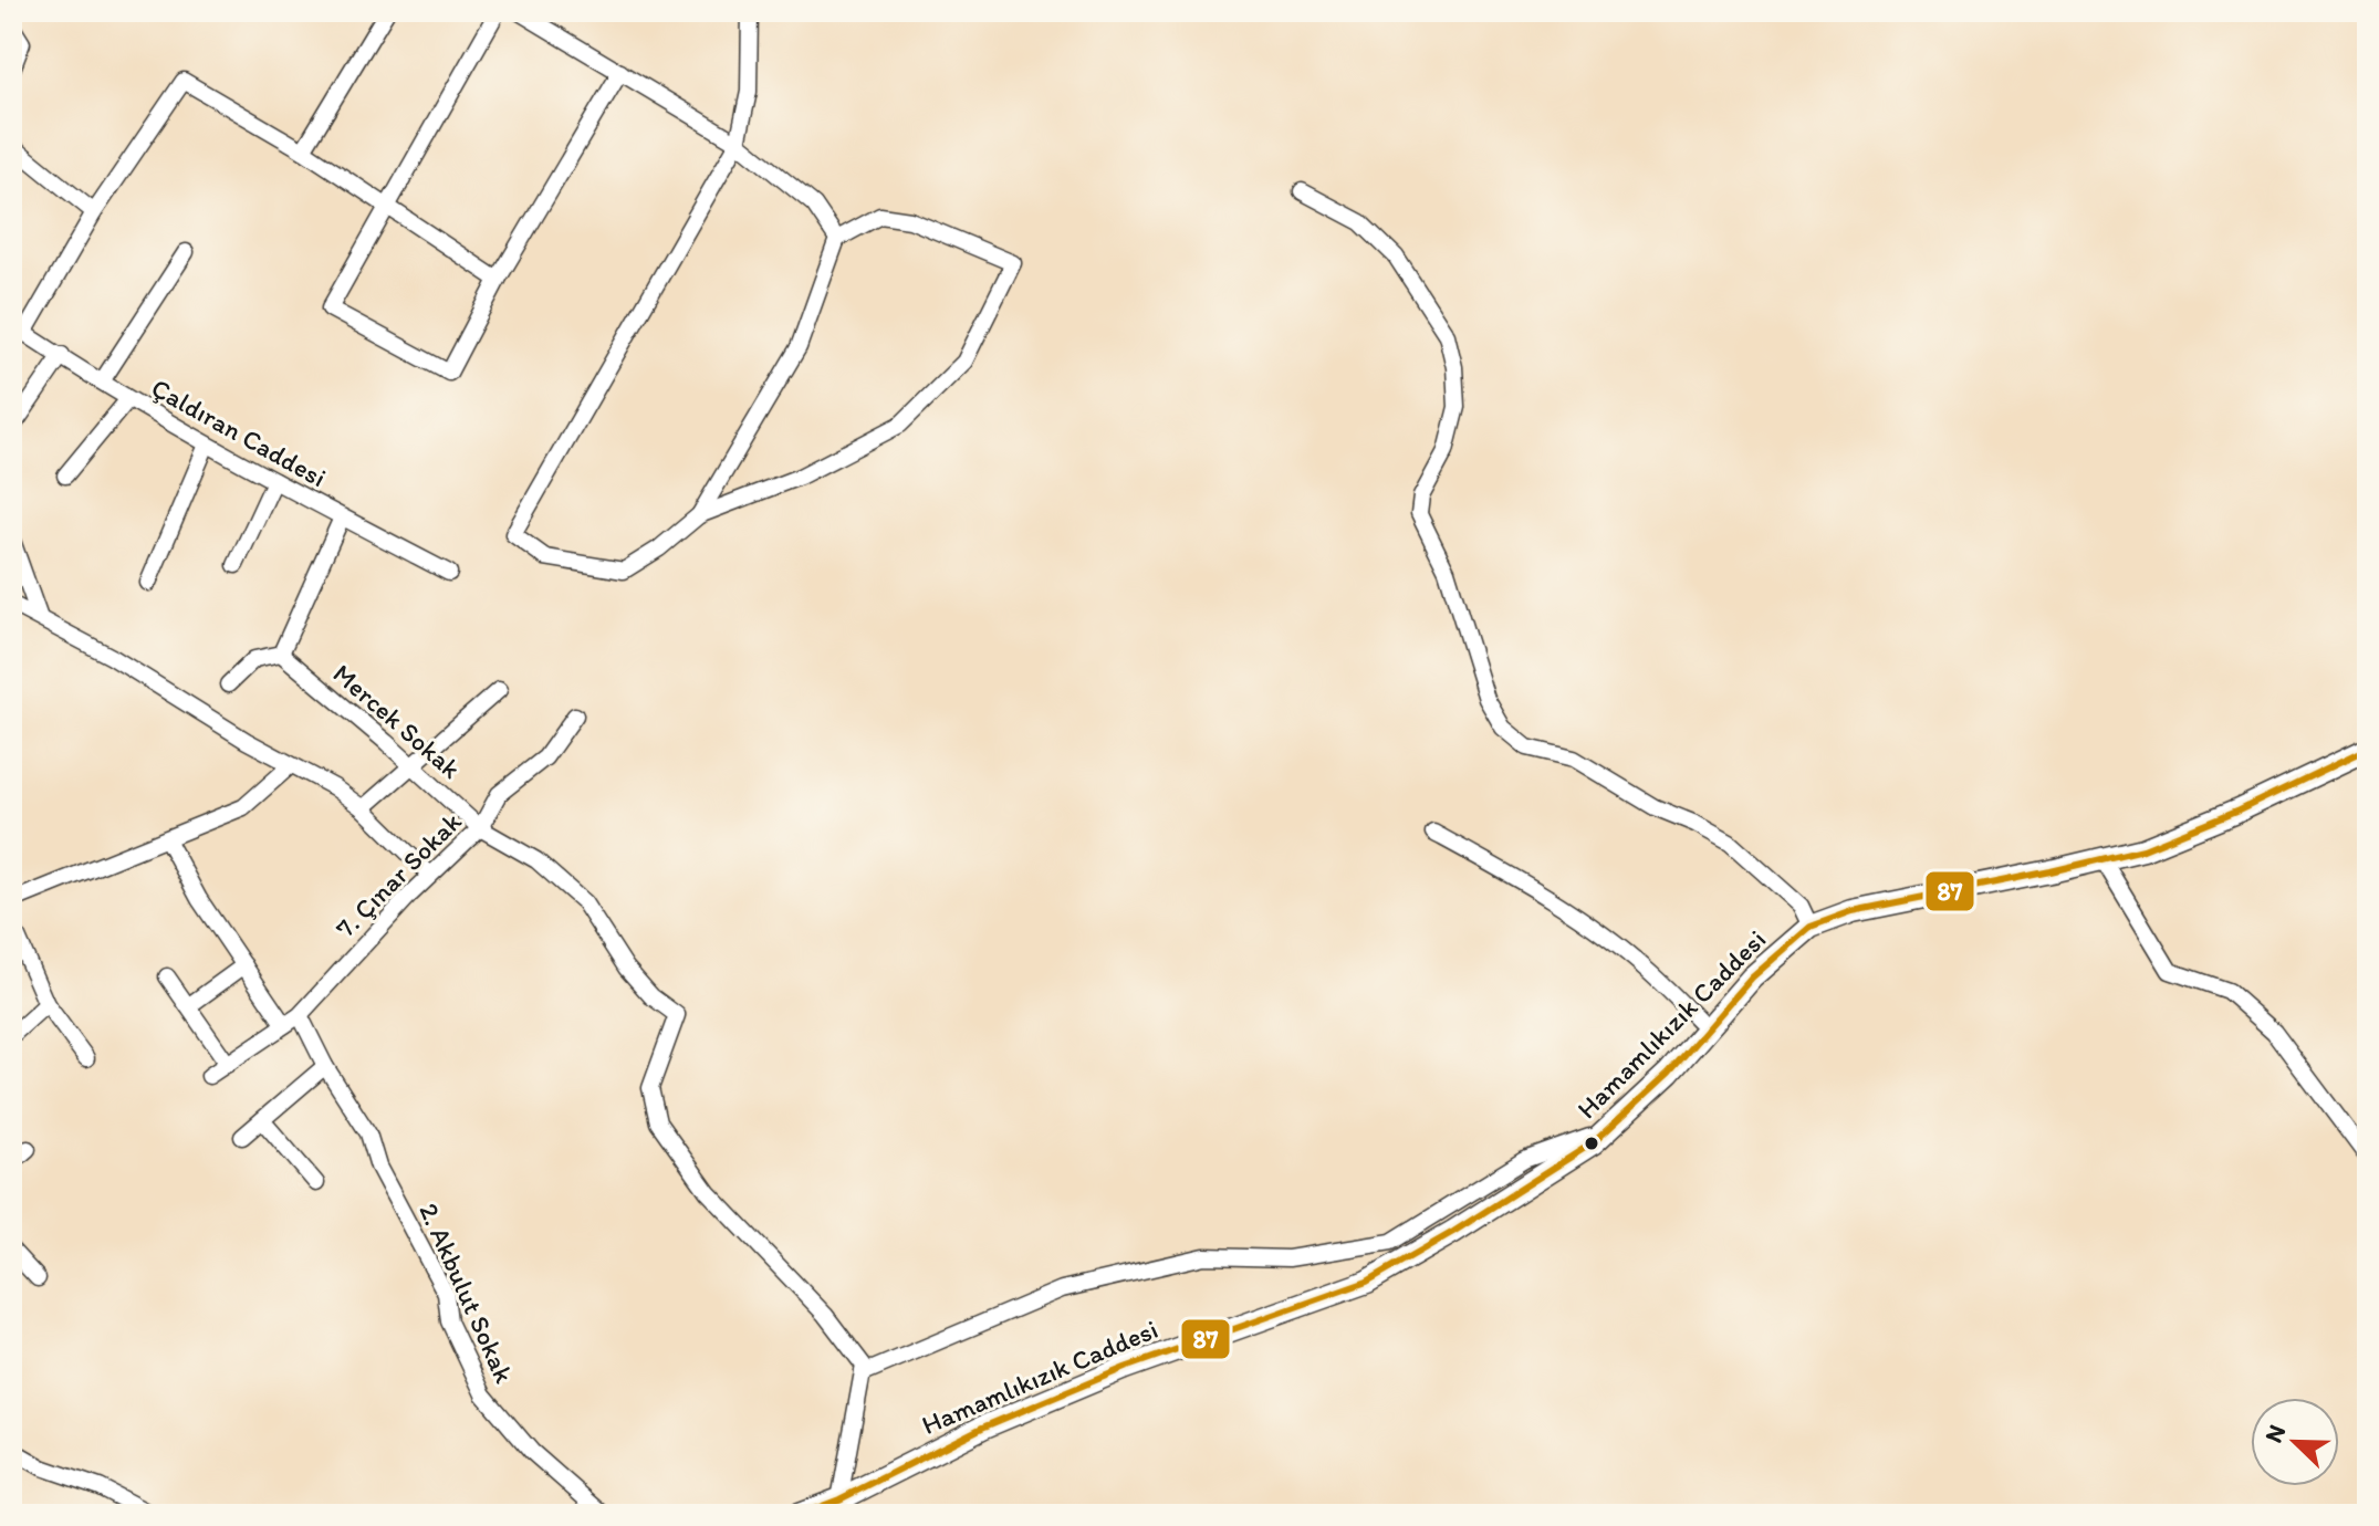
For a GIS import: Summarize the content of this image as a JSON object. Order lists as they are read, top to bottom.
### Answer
{
  "streets": {
    "street": [
      "Çaldıran Caddesi",
      "Mercek Sokak",
      "7. Çınar Sokak",
      "Hamamlıkızık Caddesi",
      "2. Akbulut Sokak"
    ]
  },
  "crossings": [
    ["Mercek Sokak", "7. Çınar Sokak"],
    ["7. Çınar Sokak", "2. Akbulut Sokak"]
  ],
  "lines": ["transit line 87"],
  "north": "top left"
}
